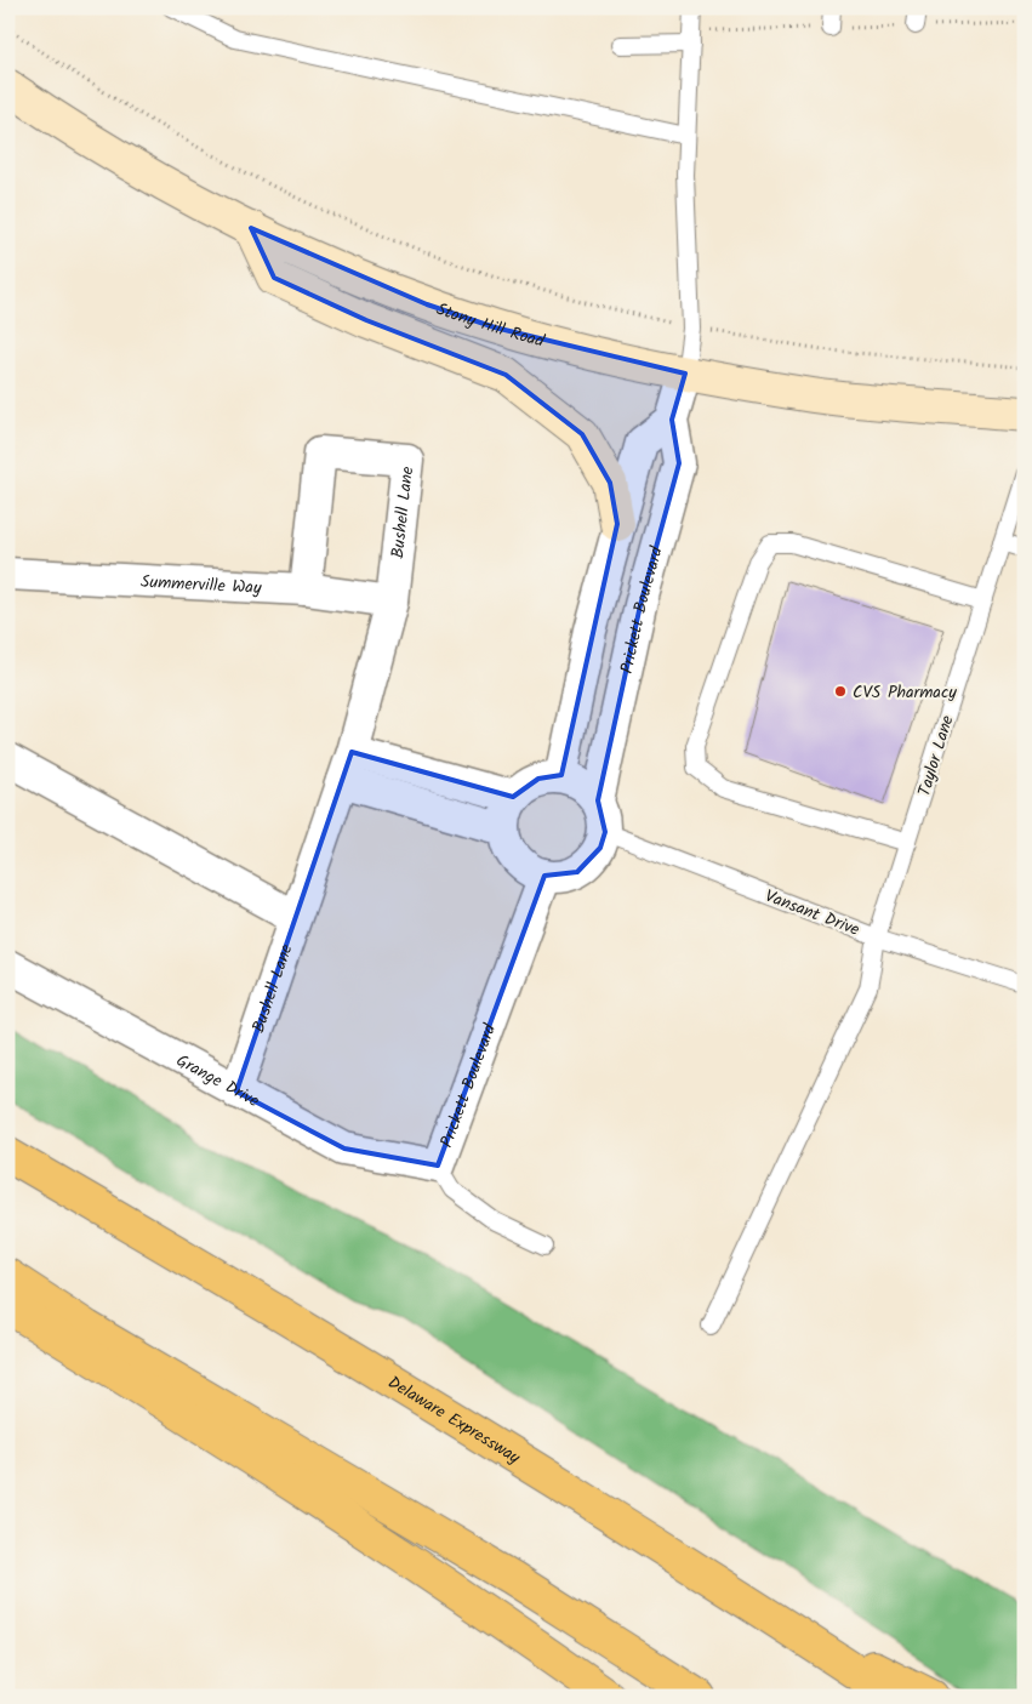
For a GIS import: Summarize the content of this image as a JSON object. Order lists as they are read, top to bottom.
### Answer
{
  "streets": {
    "highway": ["Delaware Expressway"],
    "street": [
      "Stony Hill Road",
      "Bushell Lane",
      "Summerville Way",
      "Prickett Boulevard",
      "Grange Drive"
    ],
    "lane": ["Taylor Lane", "Vansant Drive"]
  },
  "crossings": [
    ["Stony Hill Road", "Prickett Boulevard"],
    ["Bushell Lane", "Summerville Way"],
    ["Bushell Lane", "Grange Drive"],
    ["Prickett Boulevard", "Vansant Drive"],
    ["Prickett Boulevard", "Grange Drive"],
    ["Taylor Lane", "Vansant Drive"]
  ],
  "places": ["CVS Pharmacy"]
}
